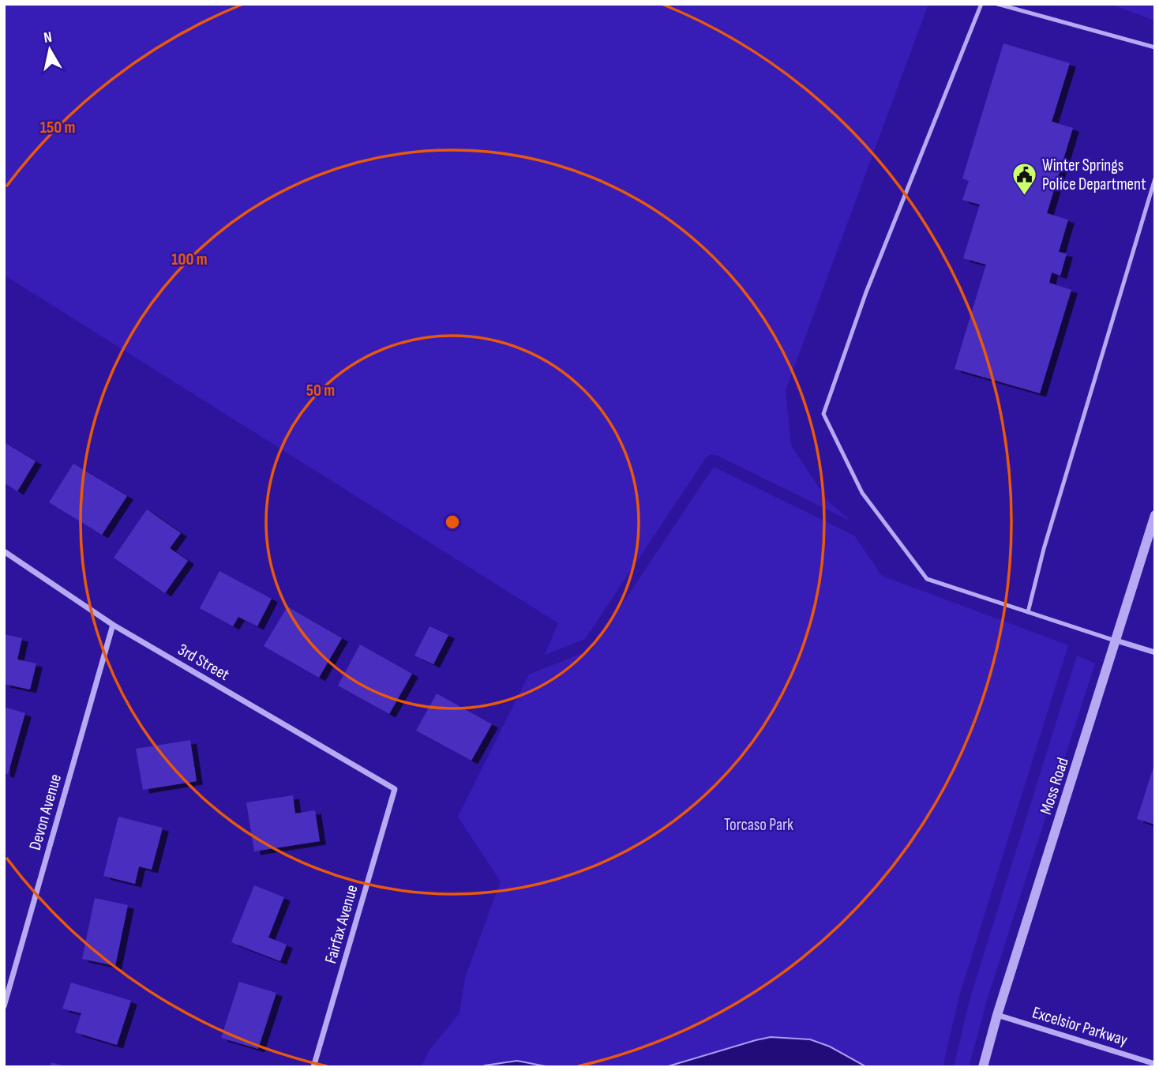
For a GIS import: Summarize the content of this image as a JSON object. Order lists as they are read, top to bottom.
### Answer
{
  "streets": {
    "street": [
      "3rd Street",
      "Moss Road",
      "Devon Avenue",
      "Fairfax Avenue",
      "Excelsior Parkway"
    ]
  },
  "crossings": [
    ["3rd Street", "Devon Avenue"],
    ["3rd Street", "Fairfax Avenue"],
    ["Moss Road", "Excelsior Parkway"]
  ],
  "parks": ["Torcaso Park"],
  "places": {
    "public building": ["Winter Springs Police Department"]
  },
  "north": "top",
  "rings": ["150 m", "100 m", "50 m"]
}
